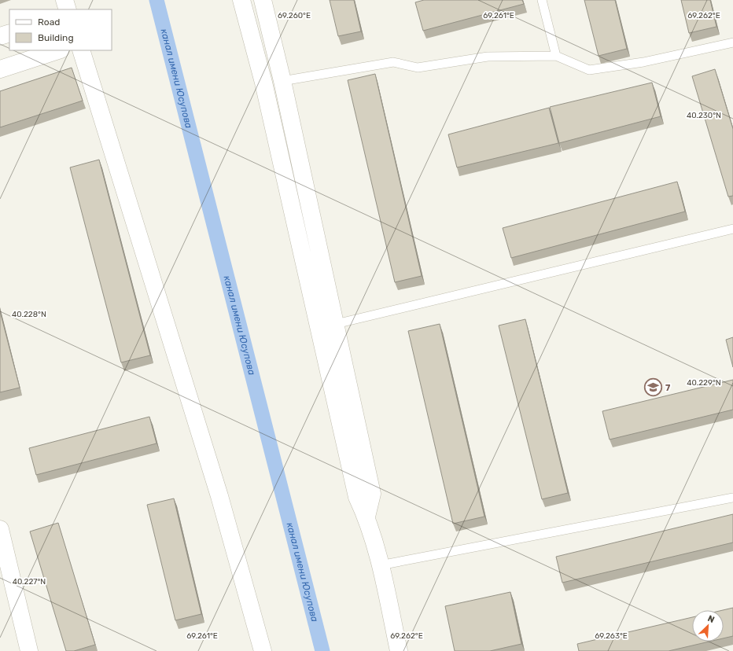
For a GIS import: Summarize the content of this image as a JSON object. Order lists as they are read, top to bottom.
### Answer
{
  "water": ["канал имени Юсупова"],
  "places": {
    "school or university": ["7"]
  },
  "legend": ["Road", "Building"],
  "north": "top right",
  "coordinates": [
    "69.260°E",
    "69.261°E",
    "69.262°E",
    "40.230°N",
    "40.228°N",
    "40.229°N",
    "40.227°N",
    "69.263°E"
  ]
}
